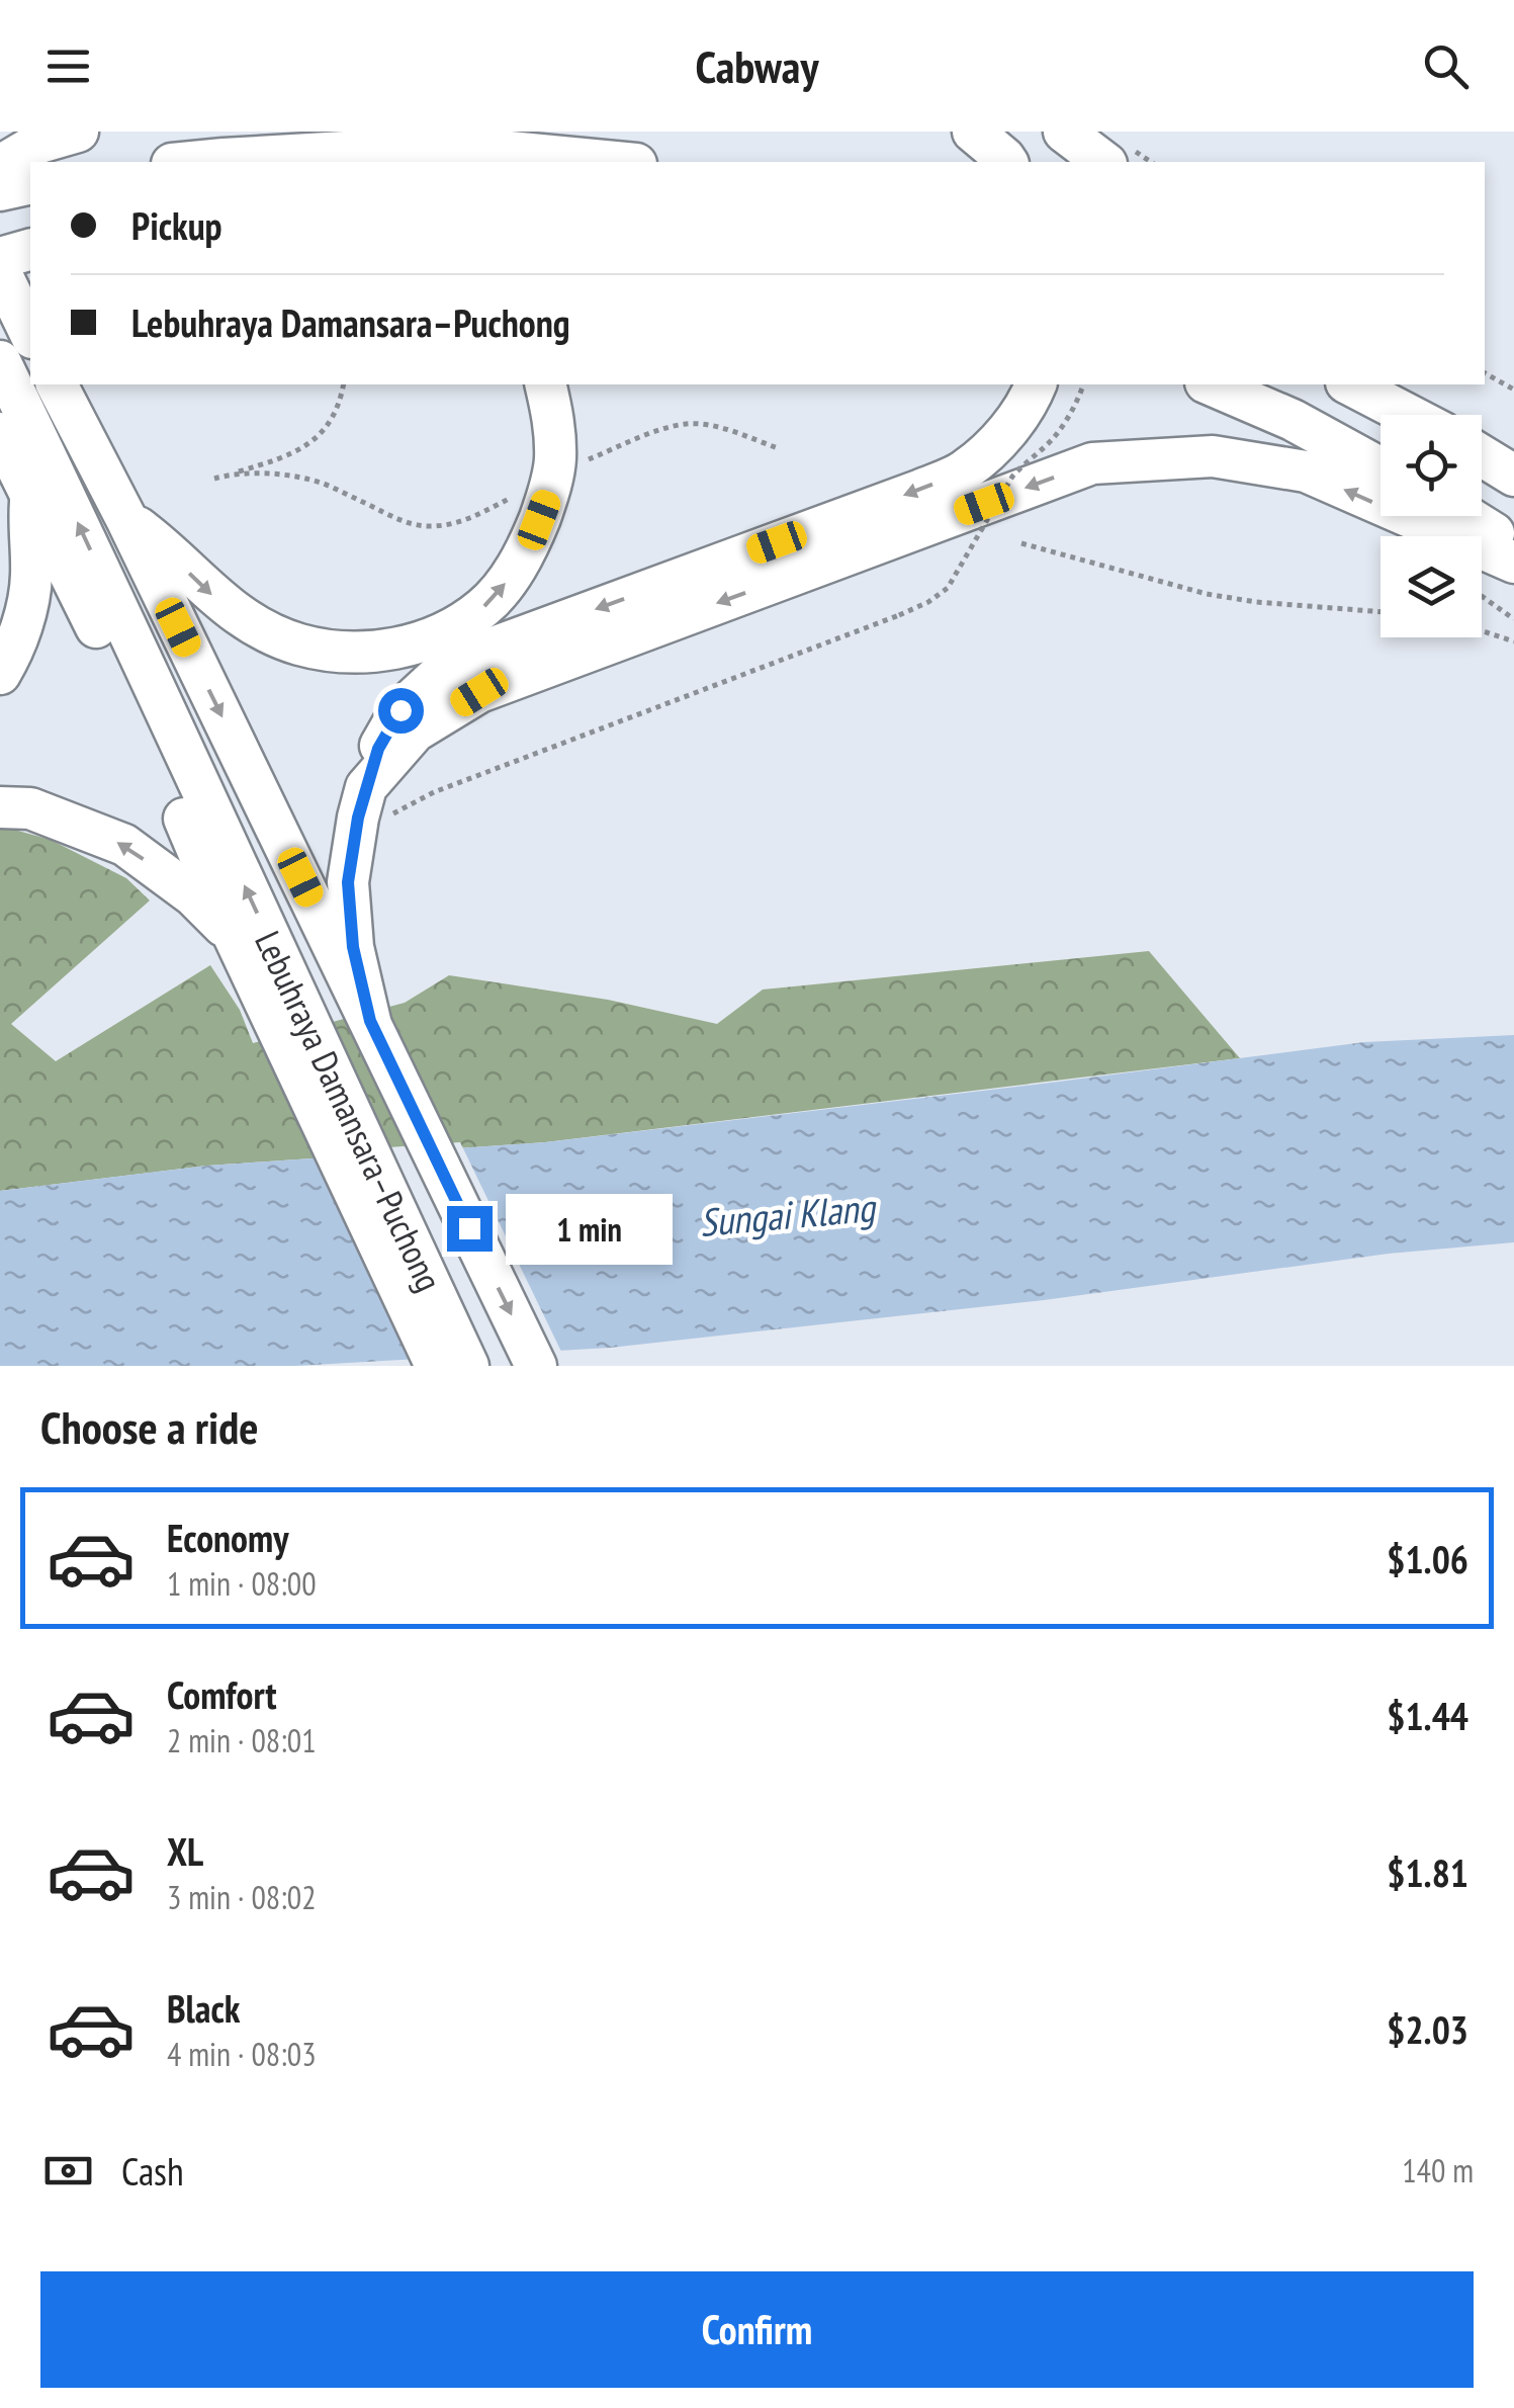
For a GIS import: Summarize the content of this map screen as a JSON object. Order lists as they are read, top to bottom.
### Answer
{
  "streets": {
    "highway": ["Lebuhraya Damansara–Puchong"]
  },
  "water": ["Sungai Klang"],
  "page": {
    "header": "Cabway",
    "banner": ["Pickup", "Lebuhraya Damansara–Puchong"],
    "bubble": "1 min",
    "heading": "Choose a ride",
    "list": [
      {
        "name": "Economy",
        "note": "1 min · 08:00",
        "value": "$1.06"
      },
      {
        "name": "Comfort",
        "note": "2 min · 08:01",
        "value": "$1.44"
      },
      {
        "name": "XL",
        "note": "3 min · 08:02",
        "value": "$1.81"
      },
      {
        "name": "Black",
        "note": "4 min · 08:03",
        "value": "$2.03"
      }
    ],
    "pay": ["Cash", "140 m"],
    "buttons": "Confirm"
  }
}
